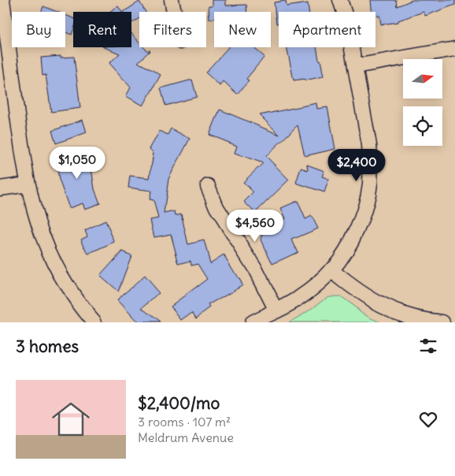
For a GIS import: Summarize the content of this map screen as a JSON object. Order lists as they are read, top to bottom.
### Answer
{
  "north": "right",
  "page": {
    "chip": [
      "Buy",
      "Rent",
      "Filters",
      "New",
      "Apartment"
    ],
    "price": ["$1,050", "$2,400", "$4,560"],
    "heading": "3 homes",
    "list": [
      {
        "name": "$2,400/mo",
        "note": "3 rooms · 107 m² · Meldrum Avenue"
      }
    ]
  }
}
